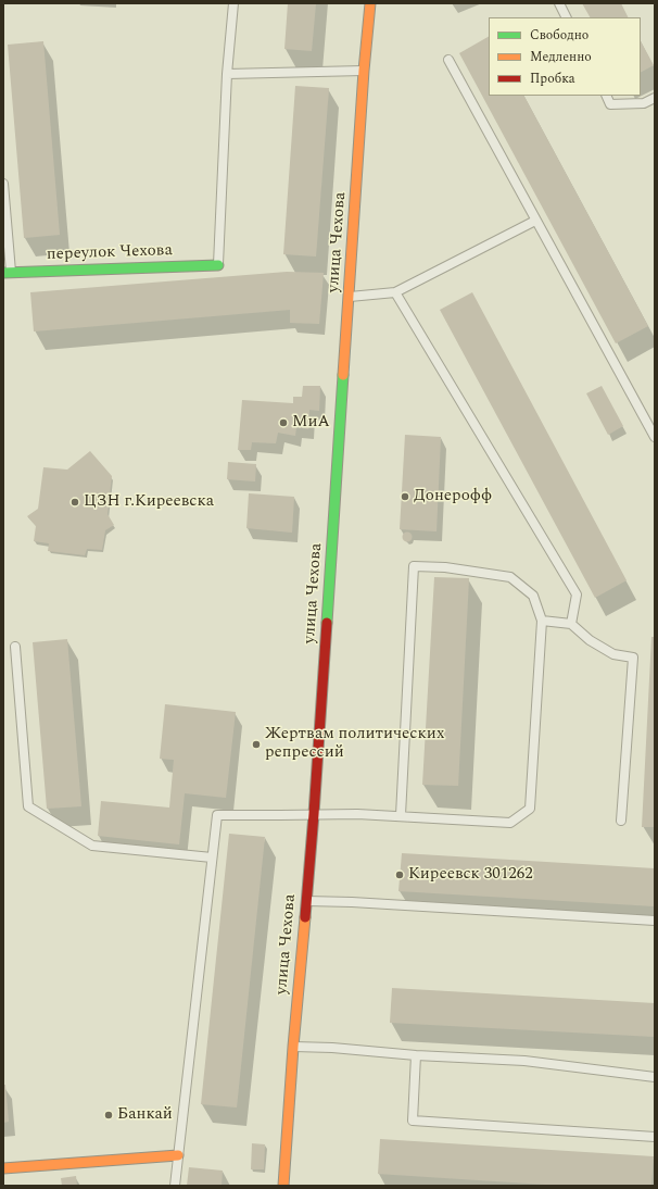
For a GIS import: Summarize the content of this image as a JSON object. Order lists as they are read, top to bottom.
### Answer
{
  "streets": {
    "main road": ["улица Чехова", "переулок Чехова"]
  },
  "places": [
    "МиА",
    "Донерофф",
    "ЦЗН г.Киреевска",
    "Жертвам политических репрессий",
    "Киреевск 301262",
    "Банкай"
  ],
  "legend": ["Свободно", "Медленно", "Пробка"]
}
